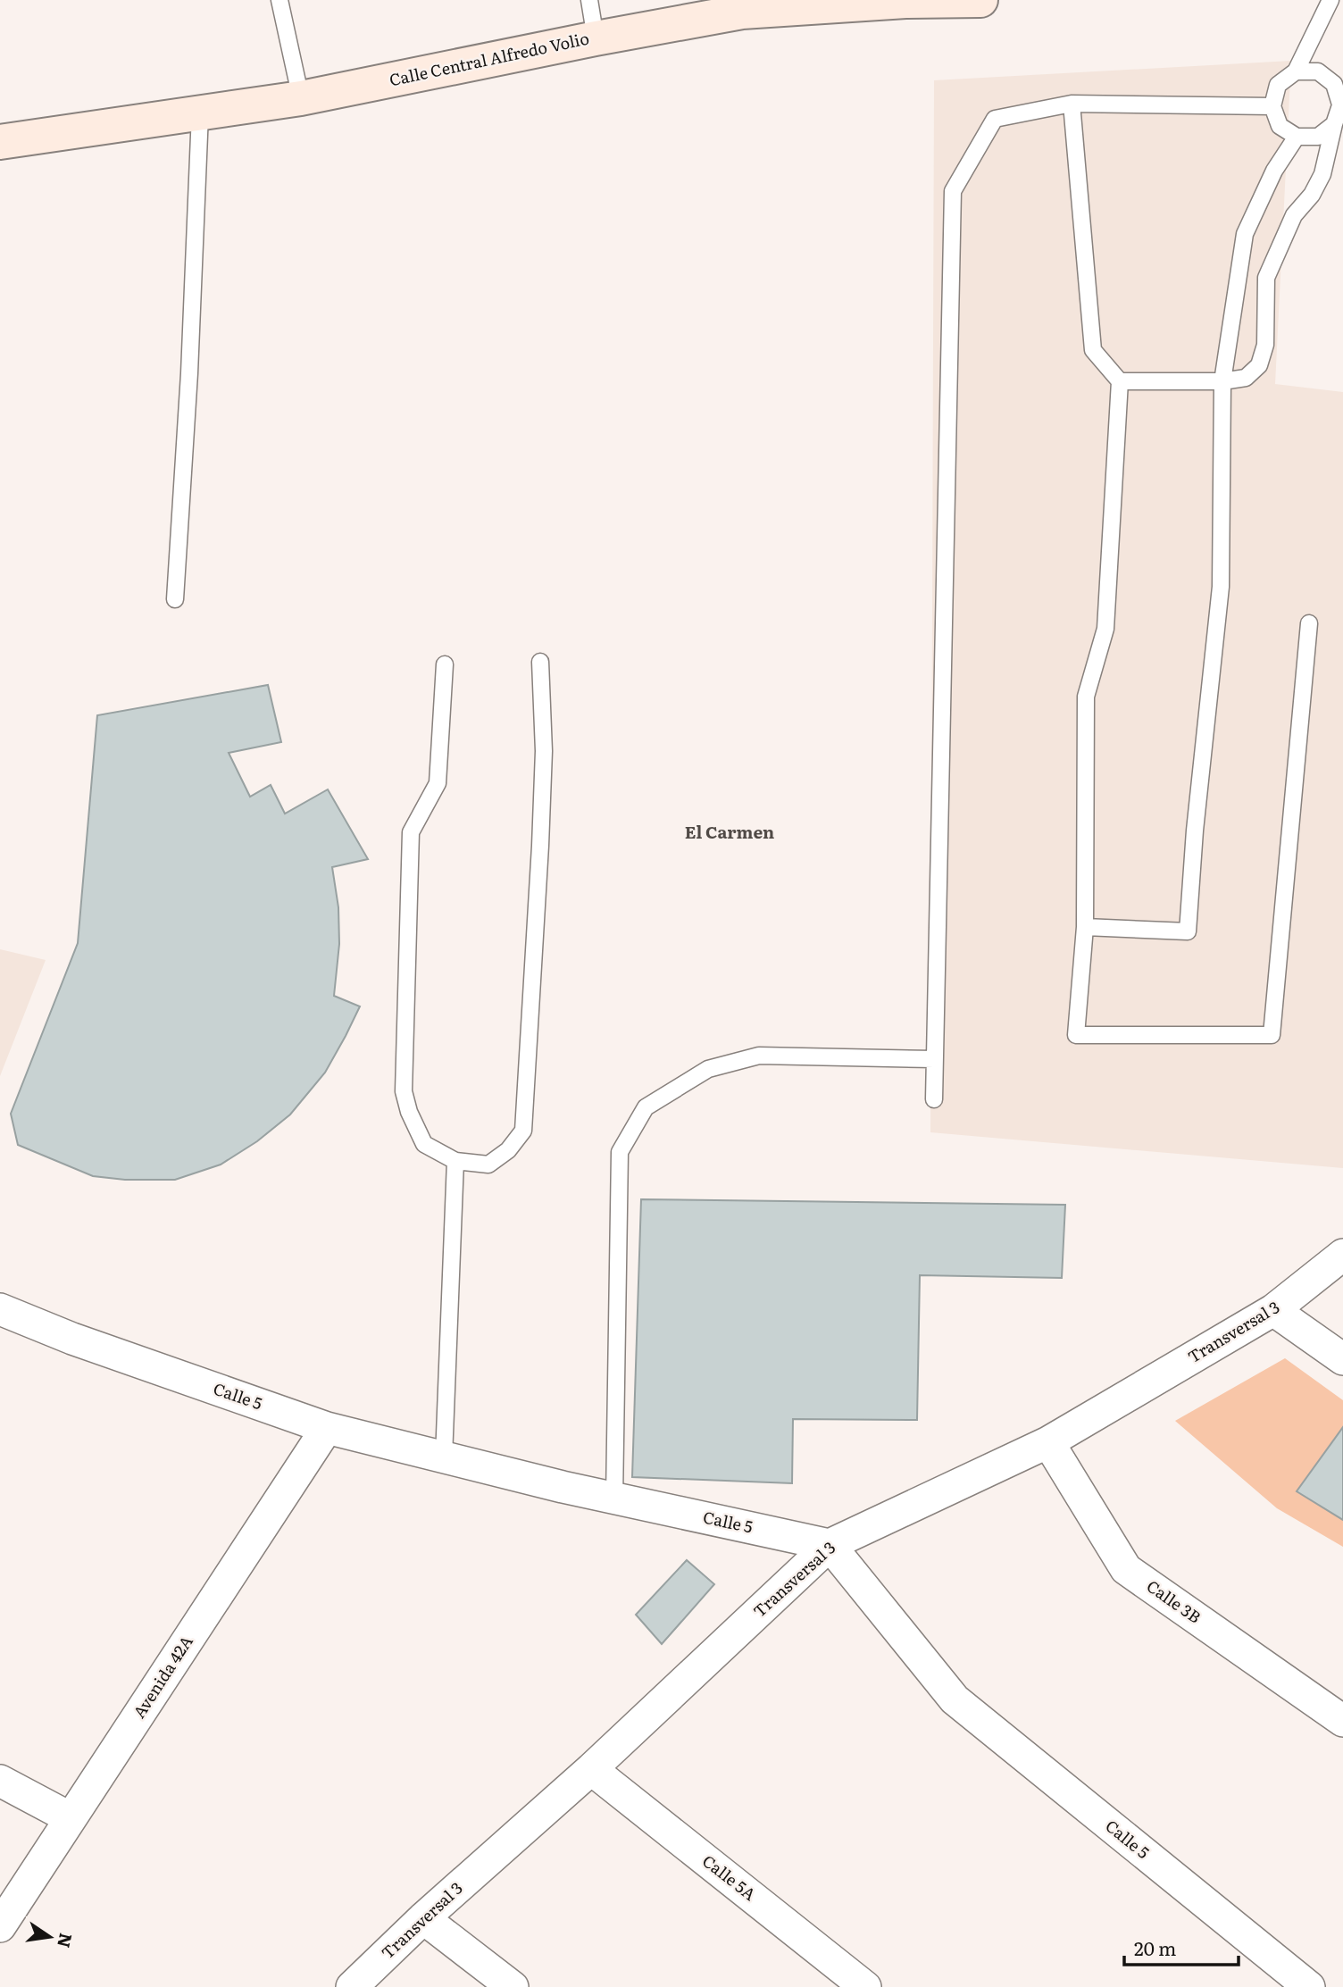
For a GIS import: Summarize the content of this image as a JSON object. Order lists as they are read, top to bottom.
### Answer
{
  "streets": {
    "main road": ["Calle Central Alfredo Volio"],
    "street": [
      "Transversal 3",
      "Calle 5",
      "Calle 3B",
      "Avenida 42A",
      "Calle 5A"
    ]
  },
  "crossings": [
    ["Transversal 3", "Calle 5"],
    ["Transversal 3", "Calle 3B"],
    ["Transversal 3", "Calle 5A"],
    ["Calle 5", "Avenida 42A"]
  ],
  "districts": ["El Carmen"],
  "scale_bar": "20 m",
  "north": "right"
}
